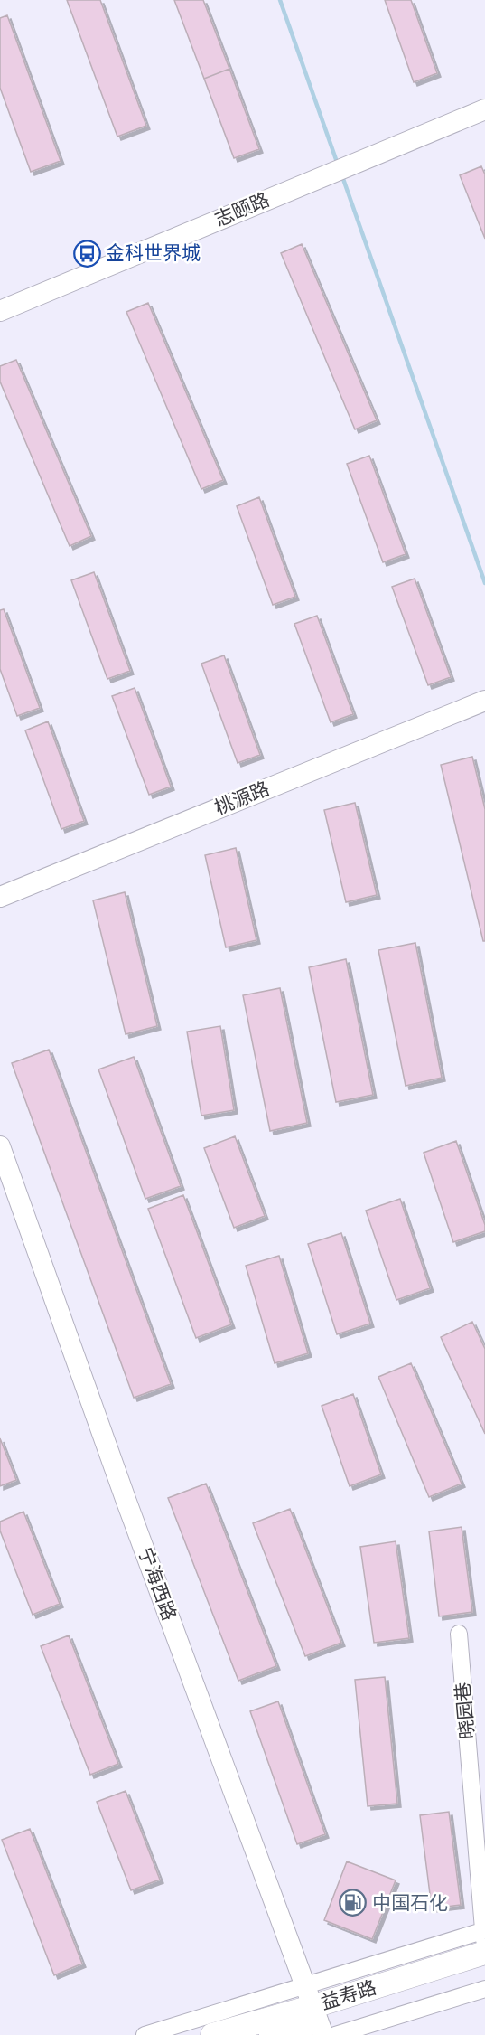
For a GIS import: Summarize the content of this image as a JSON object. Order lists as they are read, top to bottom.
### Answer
{
  "streets": {
    "main road": ["益寿路"],
    "street": [
      "志颐路",
      "桃源路",
      "宁海西路",
      "晓园巷"
    ]
  },
  "crossings": [
    ["宁海西路", "益寿路"],
    ["晓园巷", "益寿路"]
  ],
  "places": {
    "bus stop": ["金科世界城"],
    "fuel station": ["中国石化"]
  }
}
